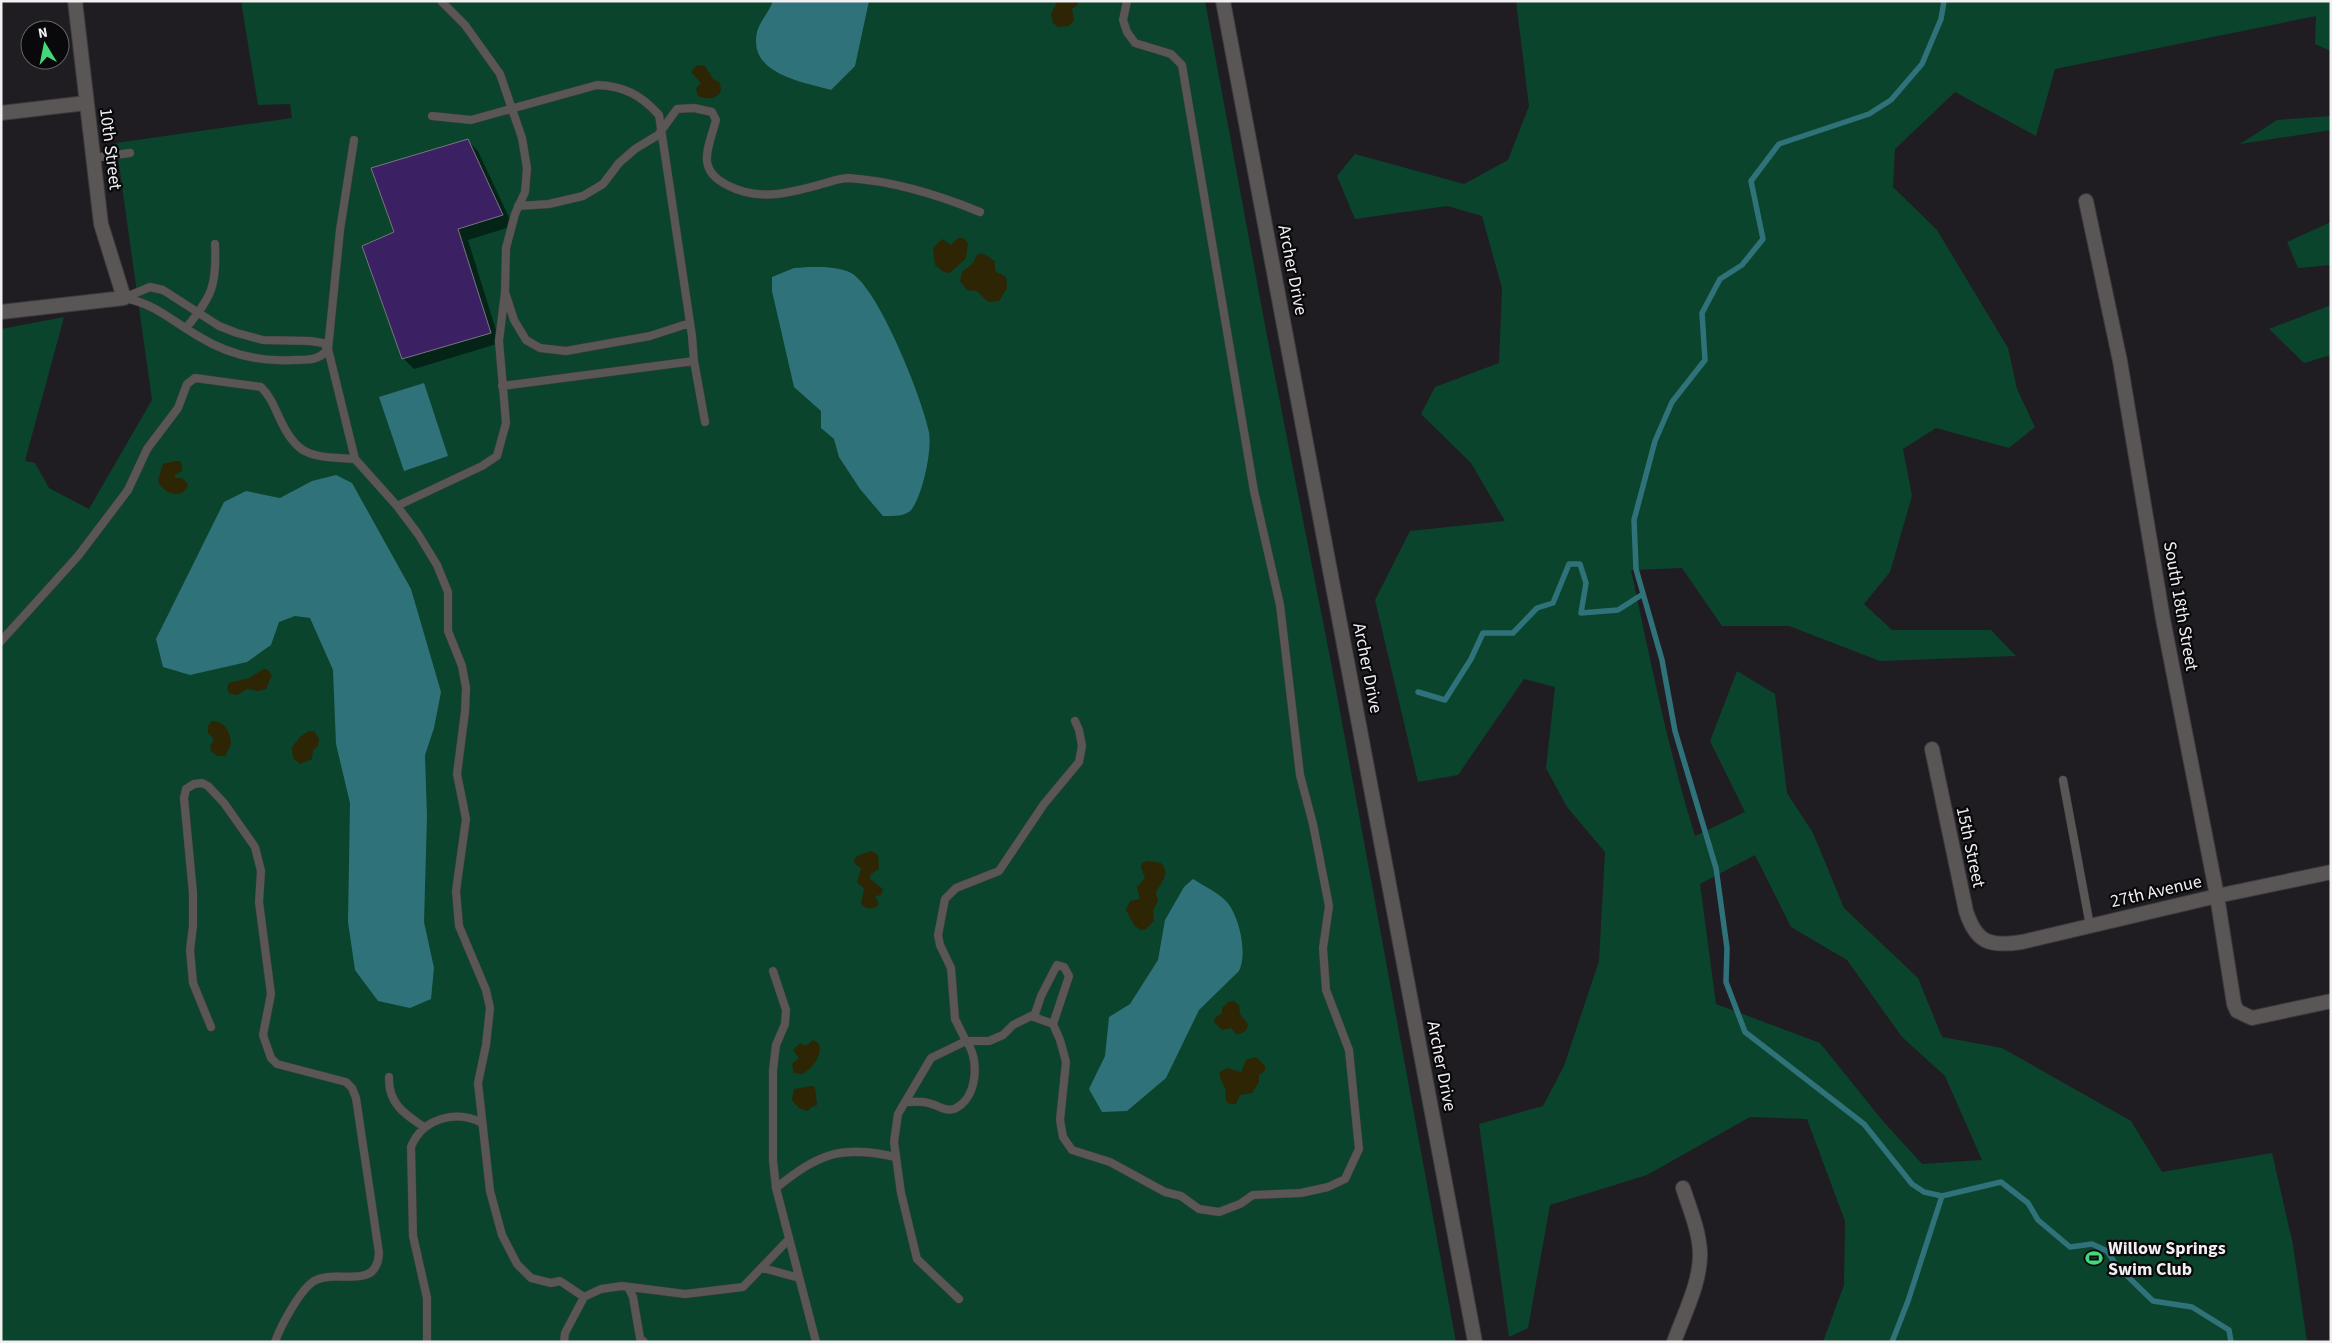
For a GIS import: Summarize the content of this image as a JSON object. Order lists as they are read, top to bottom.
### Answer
{
  "streets": {
    "street": [
      "10th Street",
      "Archer Drive",
      "South 18th Street",
      "15th Street",
      "27th Avenue"
    ]
  },
  "crossings": [
    ["South 18th Street", "27th Avenue"],
    ["15th Street", "27th Avenue"]
  ],
  "places": {
    "sports": ["Willow Springs Swim Club"]
  },
  "north": "top"
}
